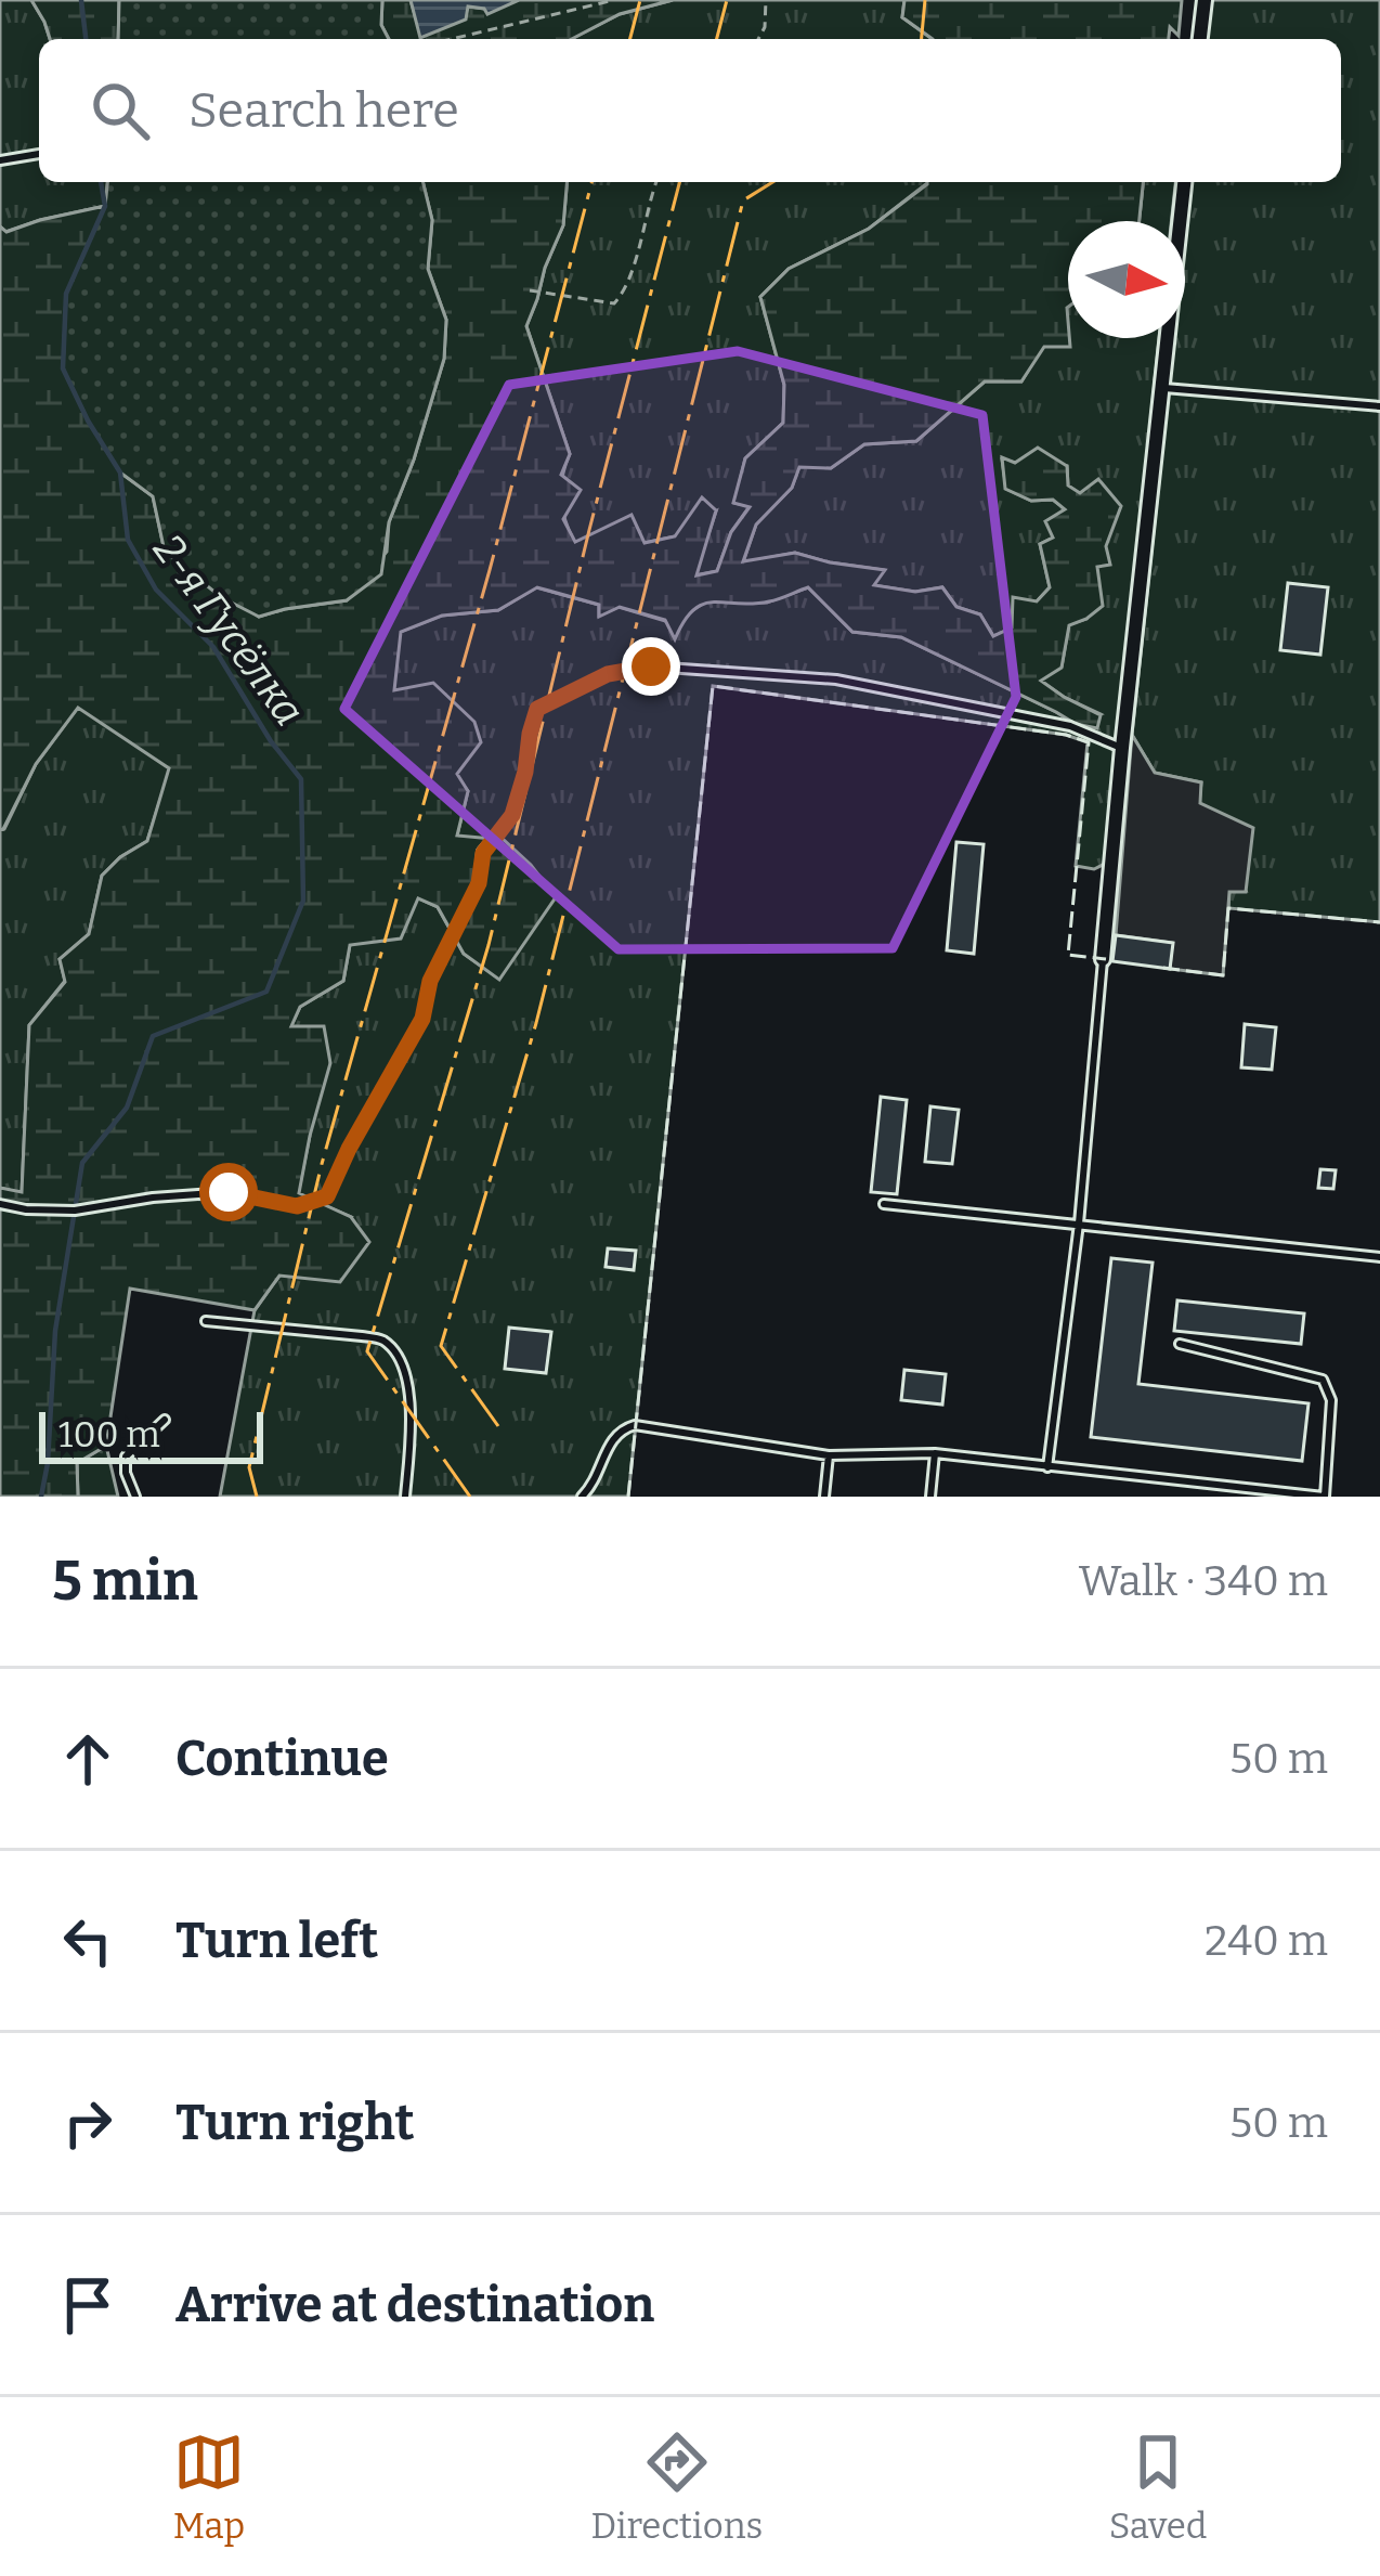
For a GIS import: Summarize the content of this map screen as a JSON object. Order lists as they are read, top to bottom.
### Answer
{
  "water": ["2-я Гусёлка"],
  "scale_bar": "100 m",
  "north": "right",
  "page": {
    "search": "Search here",
    "scale": "100 m",
    "heading": ["5 min", "Walk · 340 m"],
    "list": [
      ["Continue", "50 m"],
      ["Turn left", "240 m"],
      ["Turn right", "50 m"],
      "Arrive at destination"
    ],
    "nav": ["Map", "Directions", "Saved"]
  }
}
